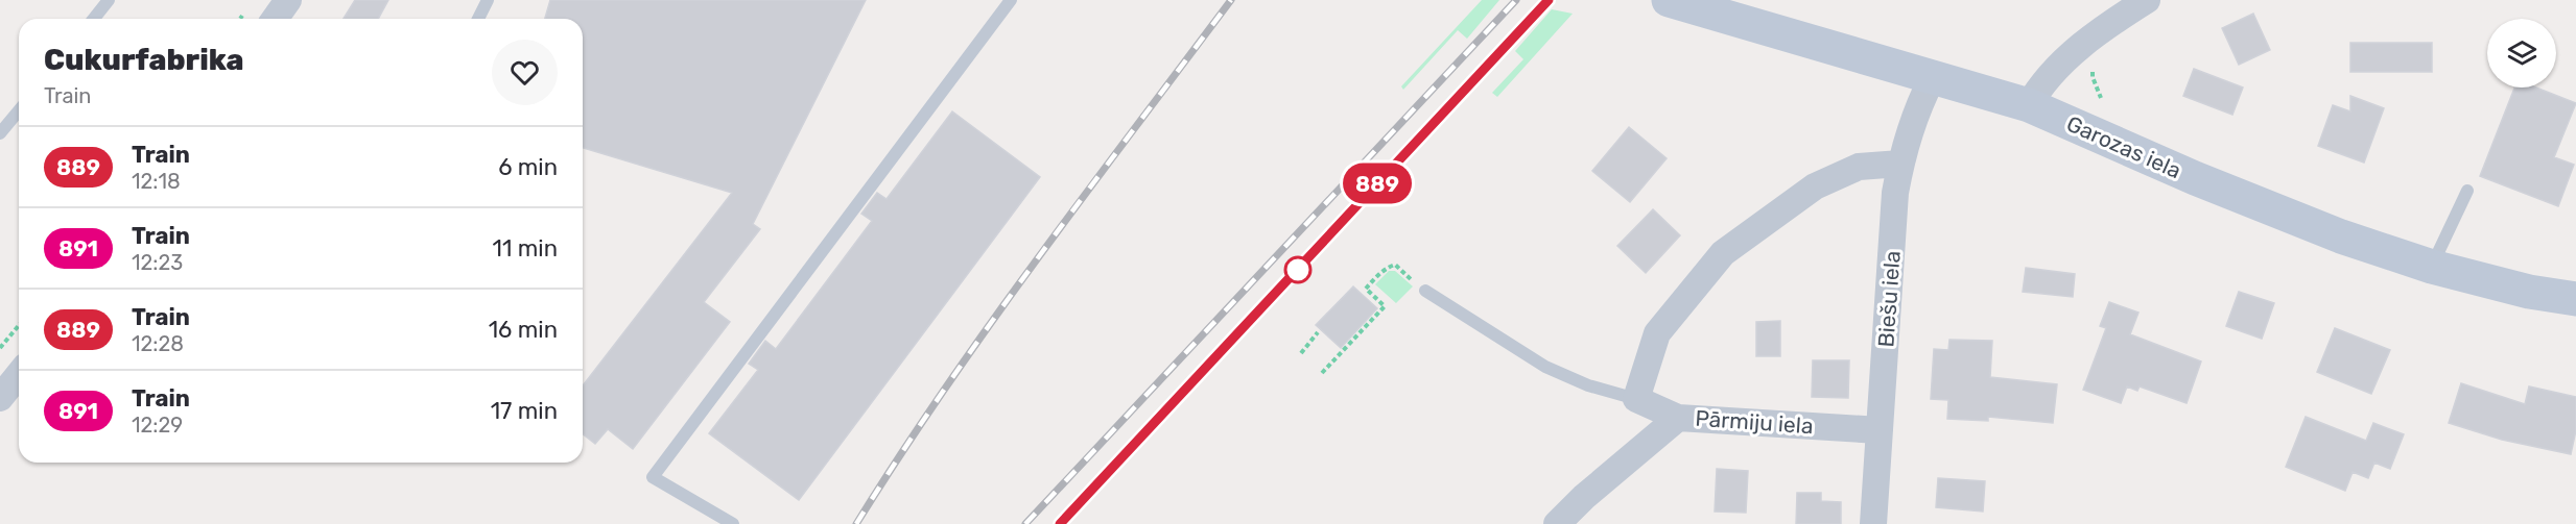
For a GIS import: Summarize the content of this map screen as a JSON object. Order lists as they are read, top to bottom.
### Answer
{
  "streets": {
    "main road": ["Garozas iela"],
    "street": ["Biešu iela", "Pārmiju iela"]
  },
  "crossings": [
    ["Garozas iela", "Biešu iela"],
    ["Biešu iela", "Pārmiju iela"]
  ],
  "page": {
    "on_map": "889",
    "heading": ["Cukurfabrika", "Train"],
    "list": [
      {
        "mark": "889",
        "name": "Train",
        "note": "12:18",
        "value": "6 min"
      },
      {
        "mark": "891",
        "name": "Train",
        "note": "12:23",
        "value": "11 min"
      },
      {
        "mark": "889",
        "name": "Train",
        "note": "12:28",
        "value": "16 min"
      },
      {
        "mark": "891",
        "name": "Train",
        "note": "12:29",
        "value": "17 min"
      }
    ]
  }
}
